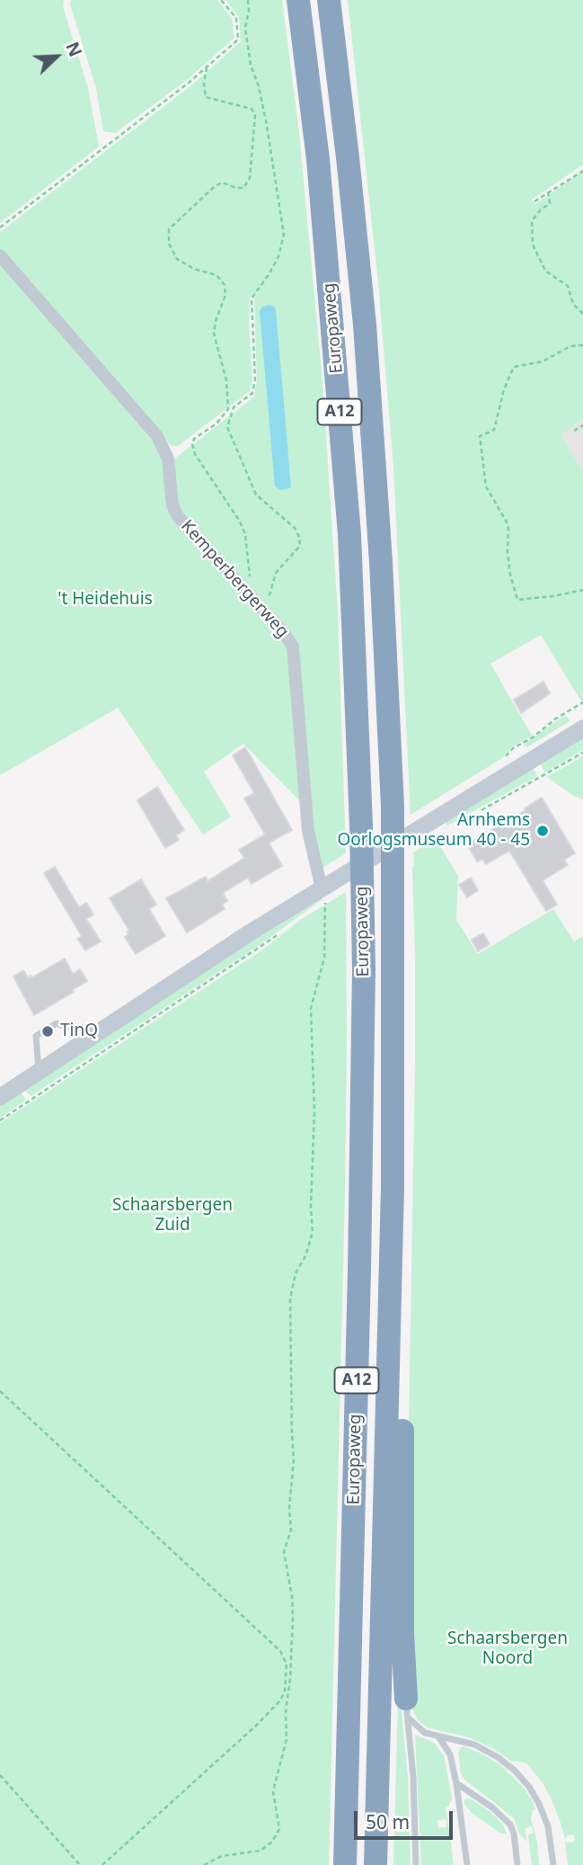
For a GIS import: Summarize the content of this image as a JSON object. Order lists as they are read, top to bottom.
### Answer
{
  "streets": {
    "highway": ["Europaweg", "A12"],
    "street": ["Kemperbergerweg"]
  },
  "crossings": [
    ["Europaweg", "A12"]
  ],
  "parks": ["'t Heidehuis", "Schaarsbergen Zuid", "Schaarsbergen Noord"],
  "places": ["Arnhems Oorlogsmuseum 40 - 45", "TinQ"],
  "scale_bar": "50 m",
  "north": "top right"
}
